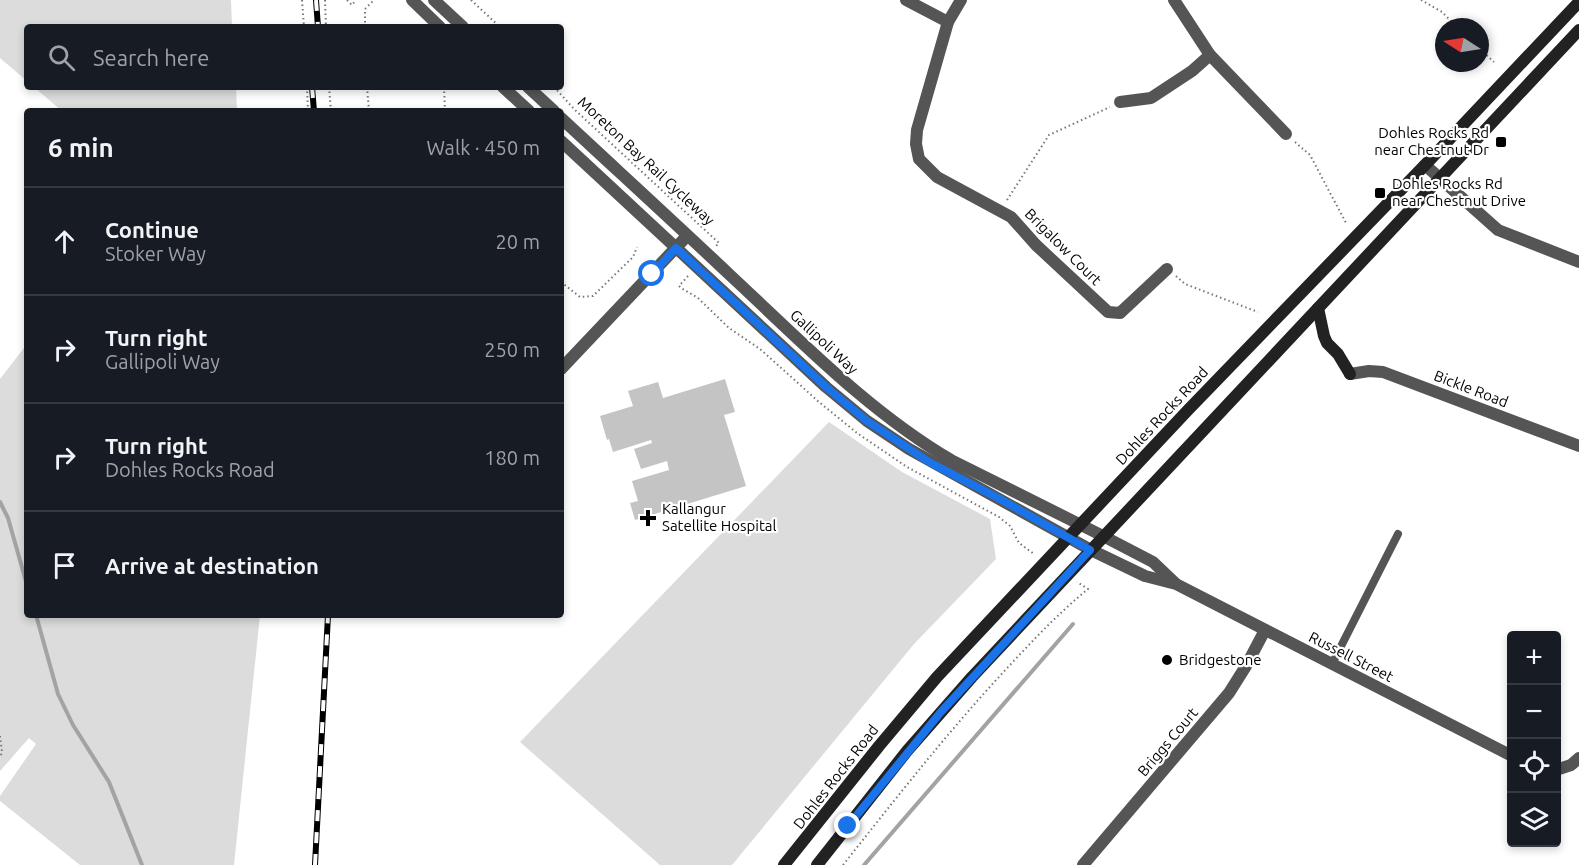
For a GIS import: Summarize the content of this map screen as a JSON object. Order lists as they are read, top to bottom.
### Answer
{
  "streets": {
    "main road": ["Dohles Rocks Road"],
    "street": [
      "Brigalow Court",
      "Gallipoli Way",
      "Bickle Road",
      "Russell Street",
      "Briggs Court"
    ],
    "path": ["Moreton Bay Rail Cycleway"]
  },
  "crossings": [
    ["Gallipoli Way", "Dohles Rocks Road"],
    ["Gallipoli Way", "Russell Street"],
    ["Russell Street", "Briggs Court"]
  ],
  "places": {
    "transit": ["Dohles Rocks Rd near Chestnut Dr", "Dohles Rocks Rd near Chestnut Drive"],
    "health": ["Kallangur Satellite Hospital"],
    "other": ["Bridgestone"]
  },
  "north": "left",
  "page": {
    "search": "Search here",
    "heading": ["6 min", "Walk · 450 m"],
    "list": [
      ["Continue", "Stoker Way", "20 m"],
      ["Turn right", "Gallipoli Way", "250 m"],
      ["Turn right", "Dohles Rocks Road", "180 m"],
      "Arrive at destination"
    ],
    "map_buttons": ["+", "−"]
  }
}
